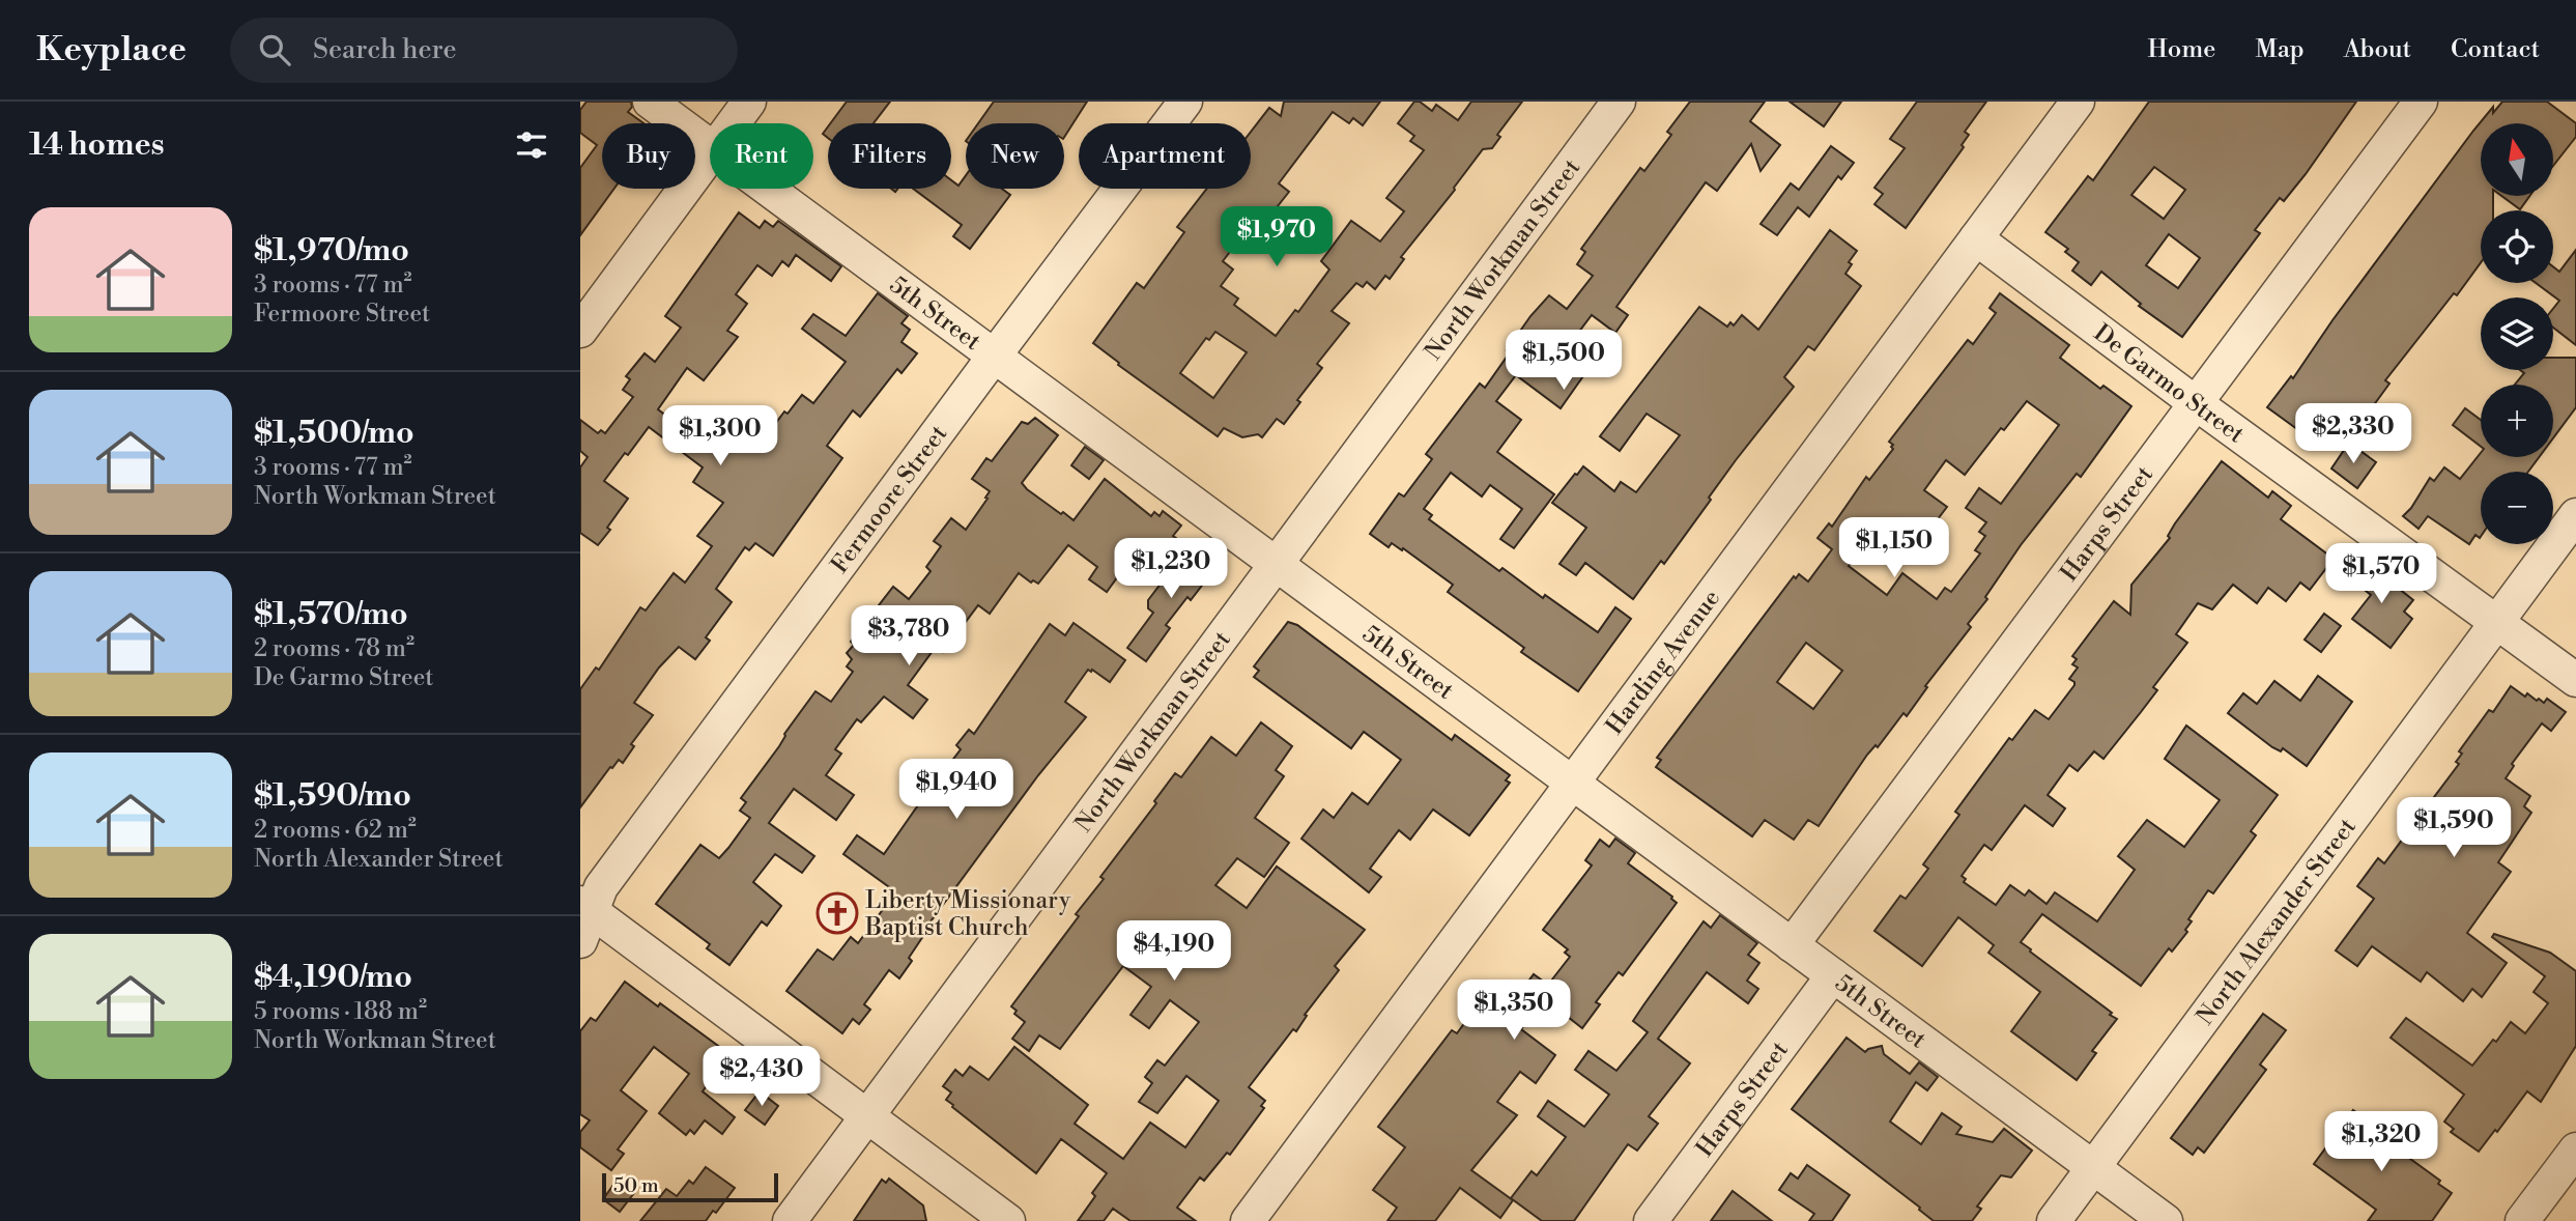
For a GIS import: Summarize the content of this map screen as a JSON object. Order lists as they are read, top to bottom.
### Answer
{
  "streets": {
    "street": [
      "North Workman Street",
      "5th Street",
      "De Garmo Street",
      "Fermoore Street",
      "Harps Street",
      "Harding Avenue",
      "North Alexander Street"
    ]
  },
  "crossings": [
    ["North Workman Street", "5th Street"],
    ["5th Street", "Fermoore Street"],
    ["5th Street", "Harps Street"],
    ["5th Street", "Harding Avenue"],
    ["5th Street", "North Alexander Street"],
    ["De Garmo Street", "Harps Street"],
    ["De Garmo Street", "Harding Avenue"],
    ["De Garmo Street", "North Alexander Street"]
  ],
  "places": {
    "church": ["Liberty Missionary Baptist Church"]
  },
  "scale_bar": "50 m",
  "north": "top",
  "page": {
    "header": "Keyplace",
    "search": "Search here",
    "nav": [
      "Home",
      "Map",
      "About",
      "Contact"
    ],
    "heading": "14 homes",
    "map_buttons": ["+", "−"],
    "chip": [
      "Buy",
      "Rent",
      "Filters",
      "New",
      "Apartment"
    ],
    "list": [
      {
        "name": "$1,970/mo",
        "note": "3 rooms · 77 m² · Fermoore Street"
      },
      {
        "name": "$1,500/mo",
        "note": "3 rooms · 77 m² · North Workman Street"
      },
      {
        "name": "$1,570/mo",
        "note": "2 rooms · 78 m² · De Garmo Street"
      },
      {
        "name": "$1,590/mo",
        "note": "2 rooms · 62 m² · North Alexander Street"
      },
      {
        "name": "$4,190/mo",
        "note": "5 rooms · 188 m² · North Workman Street"
      }
    ],
    "price": [
      "$1,970",
      "$1,500",
      "$2,330",
      "$1,300",
      "$1,150",
      "$1,230",
      "$1,570",
      "$3,780",
      "$1,940",
      "$1,590",
      "$4,190",
      "$1,350",
      "$2,430",
      "$1,320"
    ],
    "scale": "50 m"
  }
}
